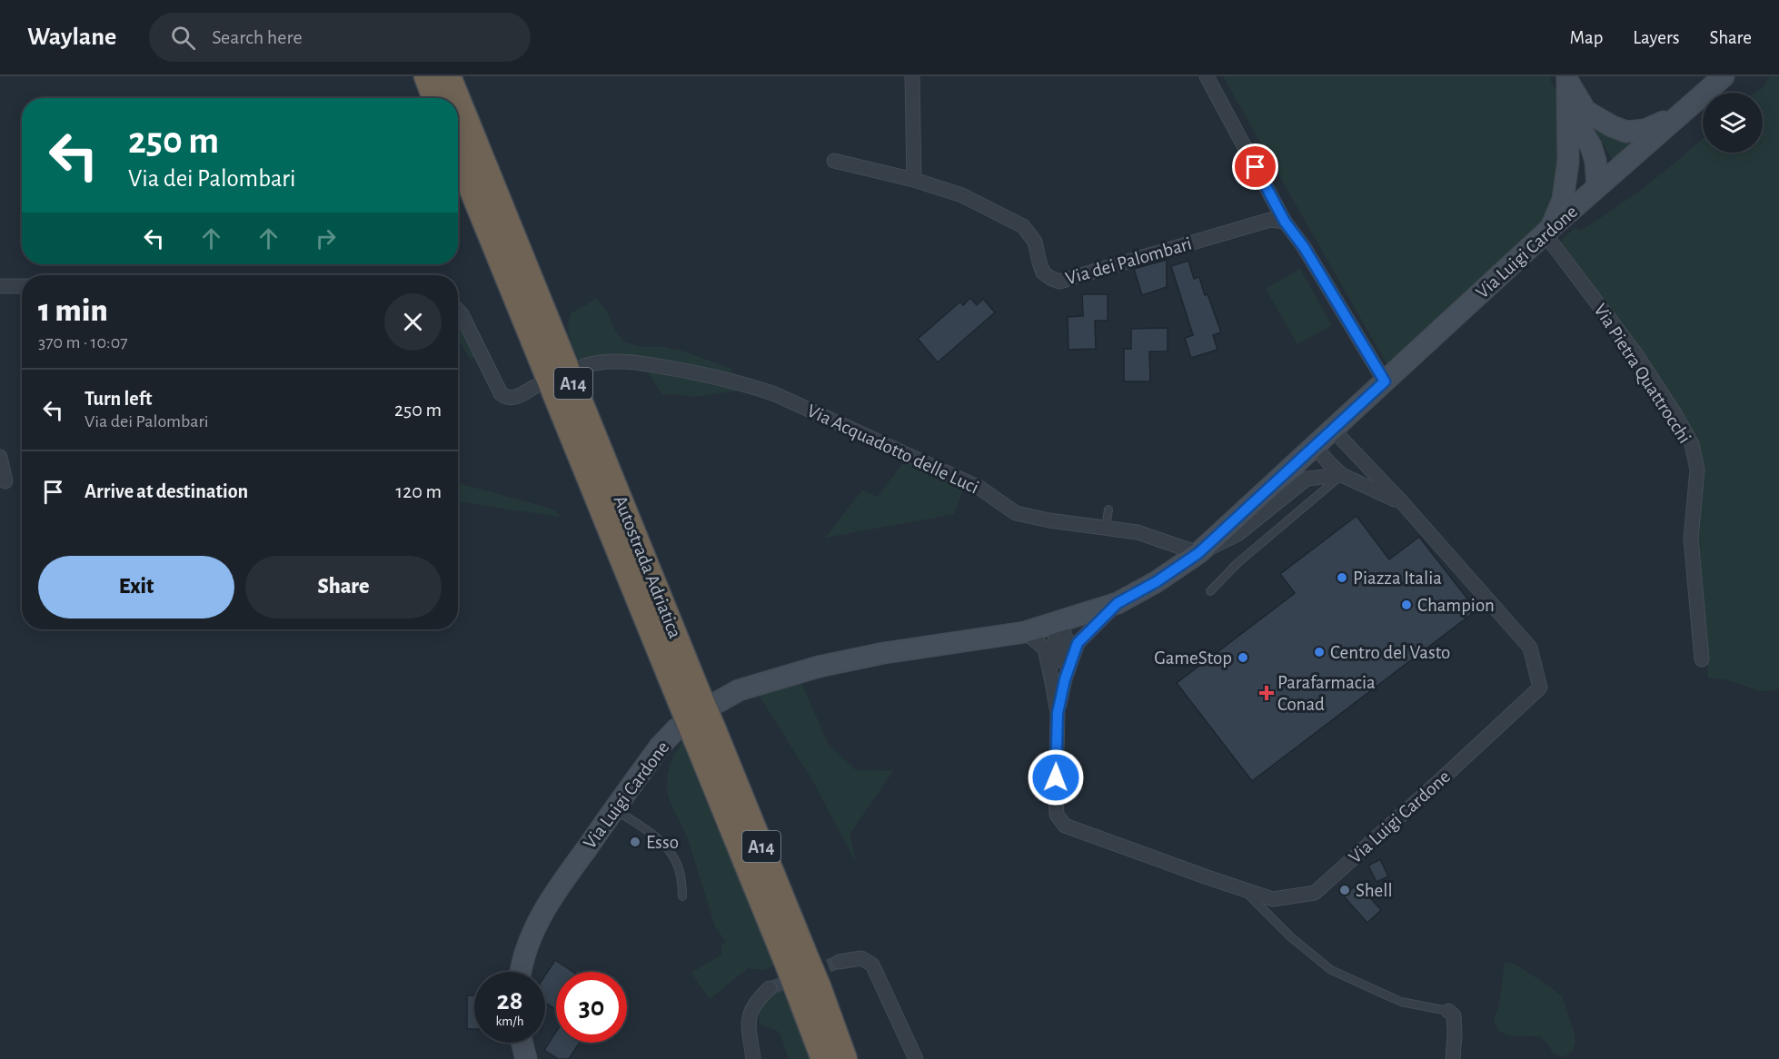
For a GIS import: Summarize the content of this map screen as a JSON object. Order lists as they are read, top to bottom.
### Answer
{
  "streets": {
    "highway": ["A14", "Autostrada Adriatica"],
    "main road": ["Via Luigi Cardone"],
    "street": ["Via dei Palombari", "Via Pietra Quattrocchi", "Via Acquadotto delle Luci"]
  },
  "crossings": [
    ["Via Luigi Cardone", "Via Pietra Quattrocchi"],
    ["Via Luigi Cardone", "Via Acquadotto delle Luci"]
  ],
  "places": {
    "other": [
      "Piazza Italia",
      "Champion",
      "Centro del Vasto",
      "GameStop",
      "Esso",
      "Shell"
    ],
    "health": ["Parafarmacia Conad"]
  },
  "page": {
    "header": "Waylane",
    "search": "Search here",
    "nav": ["Map", "Layers", "Share"],
    "turn": ["250 m", "Via dei Palombari"],
    "heading": ["1 min", "370 m · 10:07"],
    "list": [
      {
        "name": "Turn left",
        "note": "Via dei Palombari",
        "value": "250 m"
      },
      {
        "name": "Arrive at destination",
        "value": "120 m"
      }
    ],
    "buttons": ["Exit", "Share"],
    "speed": "28 km/h",
    "limit": "30"
  }
}
